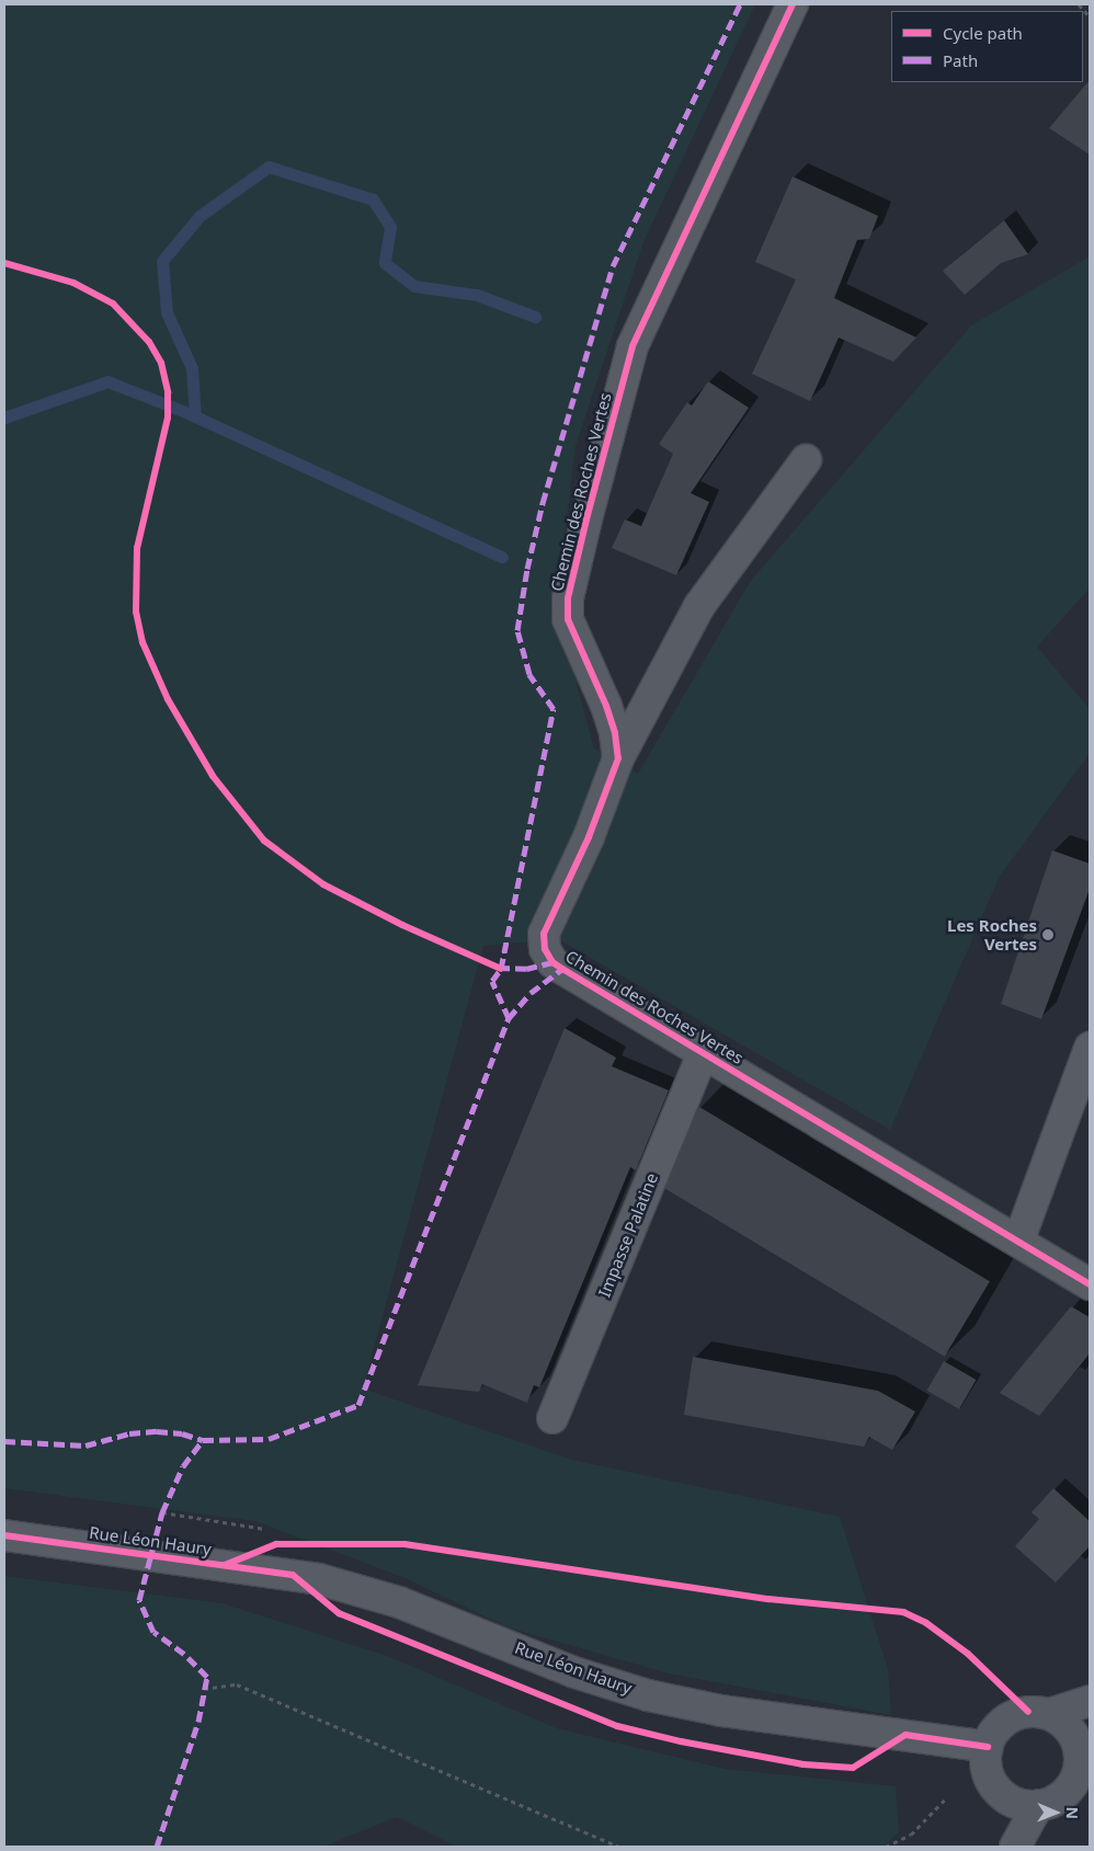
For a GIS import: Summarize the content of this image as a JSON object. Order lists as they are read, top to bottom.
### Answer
{
  "streets": {
    "street": ["Chemin des Roches Vertes", "Impasse Palatine", "Rue Léon Haury"]
  },
  "crossings": [
    ["Chemin des Roches Vertes", "Impasse Palatine"]
  ],
  "places": ["Les Roches Vertes"],
  "legend": ["Cycle path", "Path"],
  "north": "right"
}
